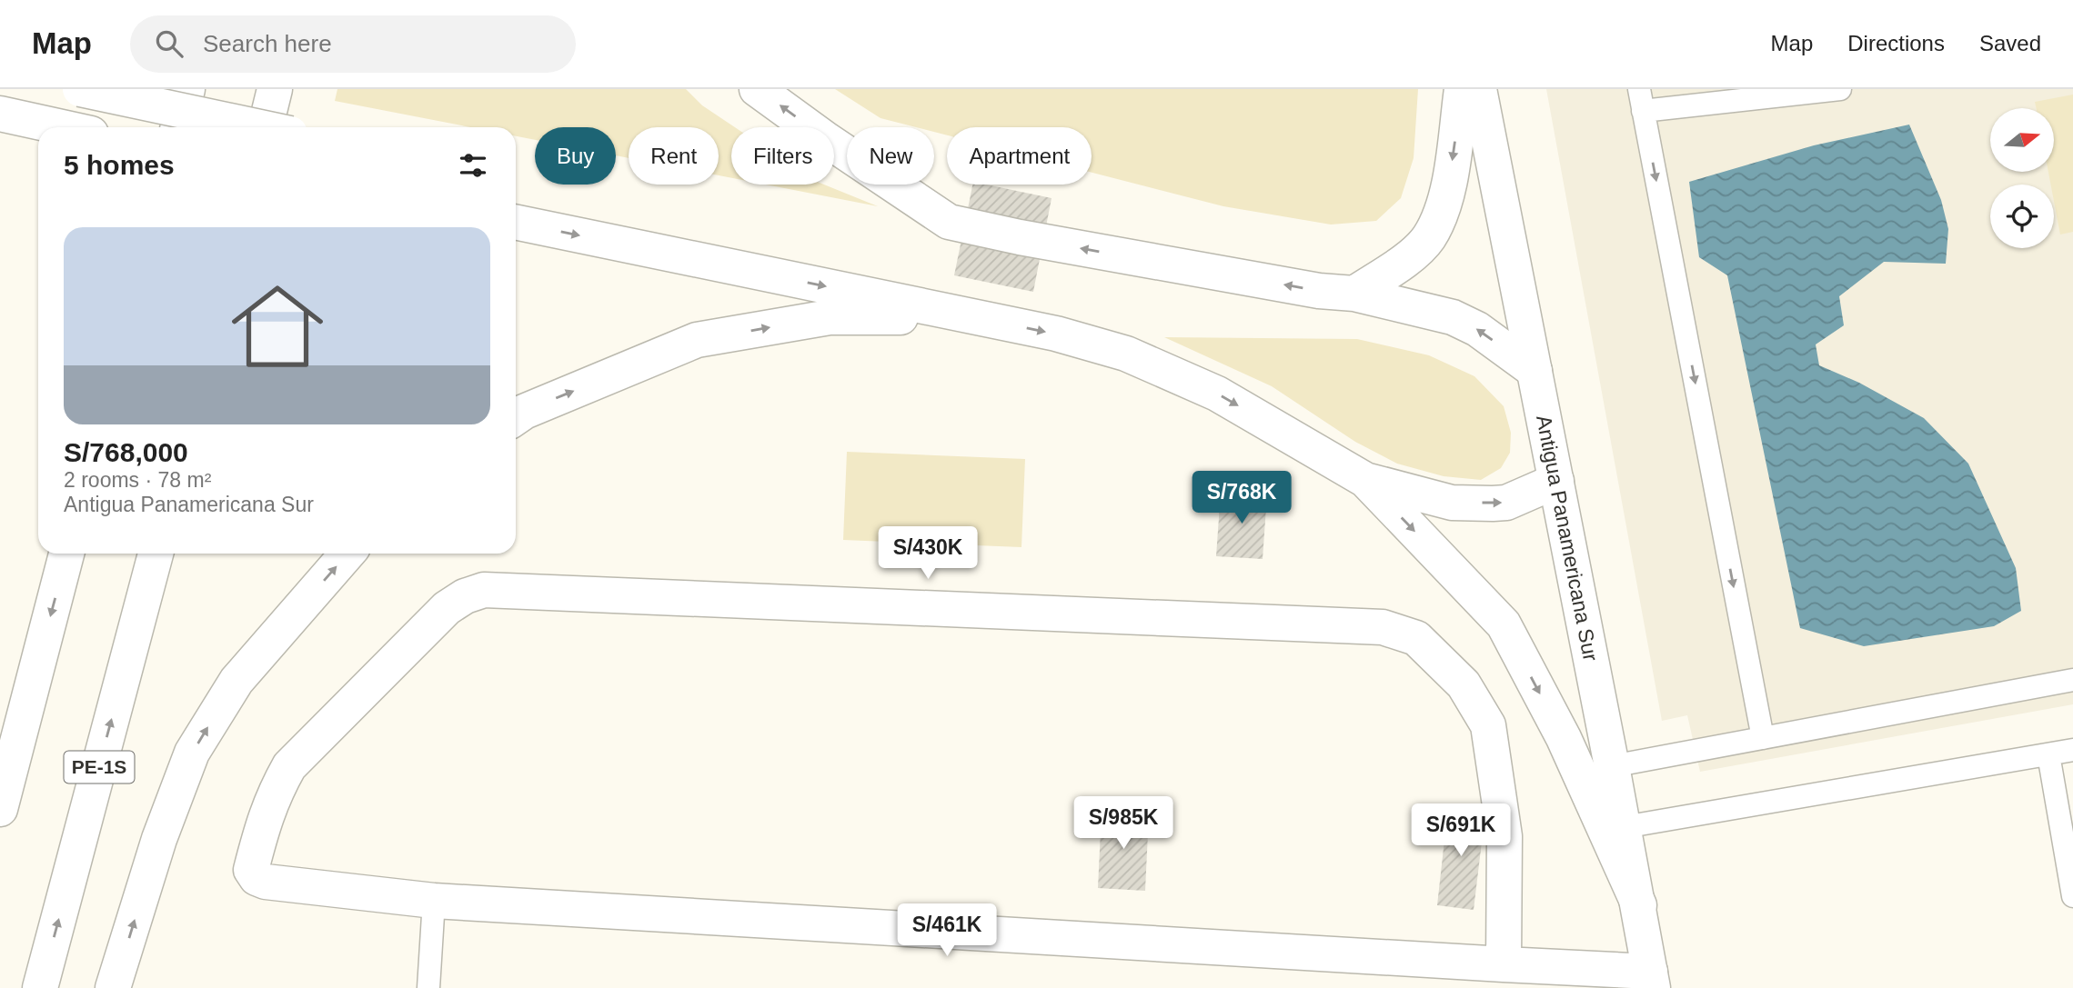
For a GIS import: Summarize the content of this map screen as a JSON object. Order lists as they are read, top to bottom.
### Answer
{
  "streets": {
    "main road": ["Antigua Panamericana Sur", "PE-1S"]
  },
  "north": "right",
  "page": {
    "header": "Map",
    "search": "Search here",
    "nav": ["Map", "Directions", "Saved"],
    "chip": [
      "Buy",
      "Rent",
      "Filters",
      "New",
      "Apartment"
    ],
    "heading": "5 homes",
    "list": [
      {
        "name": "S/768,000",
        "note": "2 rooms · 78 m² · Antigua Panamericana Sur"
      }
    ],
    "price": [
      "S/768K",
      "S/430K",
      "S/985K",
      "S/691K",
      "S/461K"
    ]
  }
}
